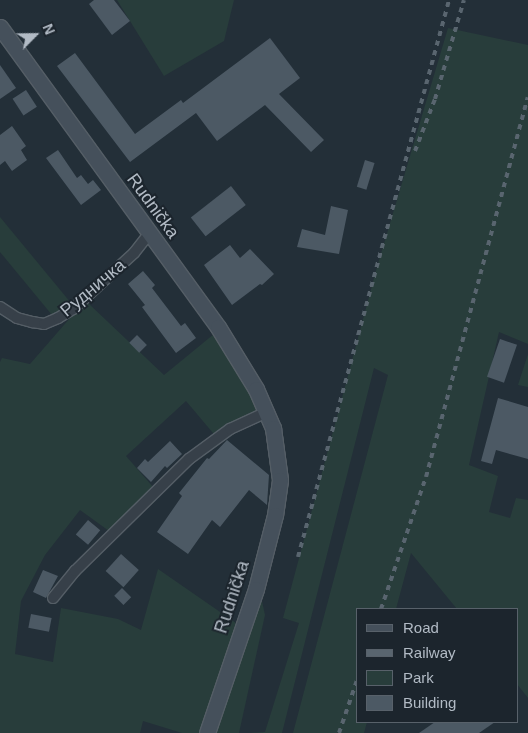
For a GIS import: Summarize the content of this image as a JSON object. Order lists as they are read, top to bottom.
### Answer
{
  "streets": {
    "street": ["Rudnička", "Рудничка"]
  },
  "crossings": [
    ["Rudnička", "Рудничка"]
  ],
  "legend": [
    "Road",
    "Railway",
    "Park",
    "Building"
  ],
  "north": "top right"
}
